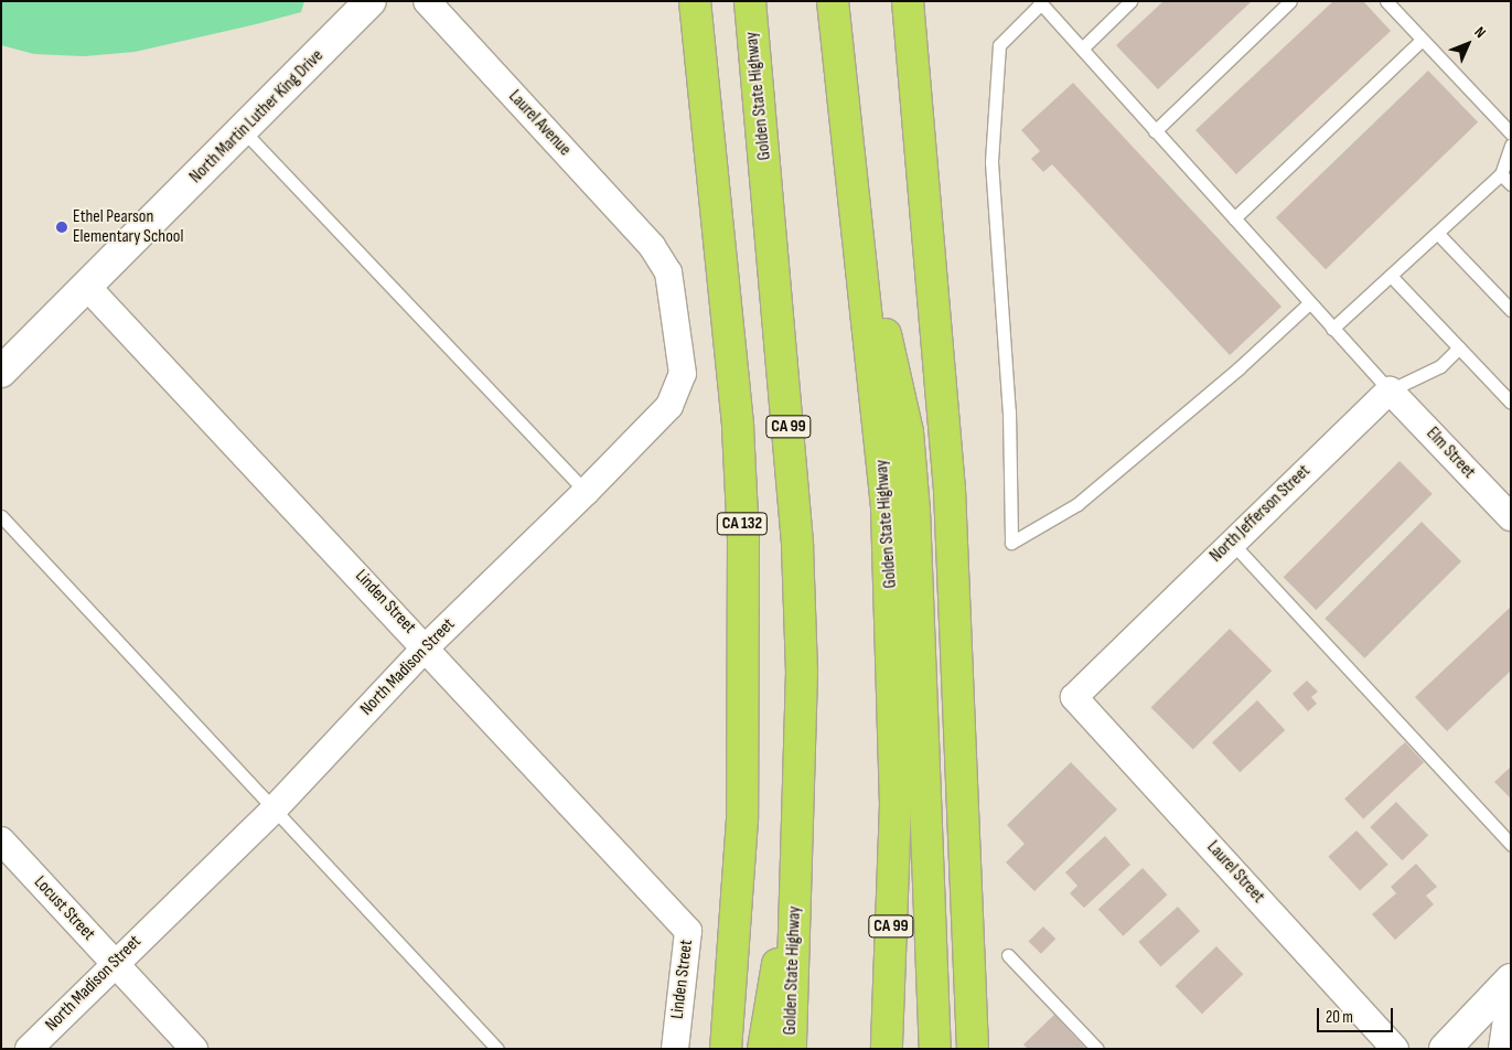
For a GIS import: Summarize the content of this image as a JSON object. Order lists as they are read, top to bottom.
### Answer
{
  "streets": {
    "highway": ["Golden State Highway", "CA 99", "CA 132"],
    "street": [
      "North Martin Luther King Drive",
      "Laurel Avenue",
      "Elm Street",
      "North Jefferson Street",
      "Linden Street",
      "North Madison Street",
      "Laurel Street",
      "Locust Street"
    ]
  },
  "crossings": [
    ["North Martin Luther King Drive", "Linden Street"],
    ["Laurel Avenue", "North Madison Street"],
    ["Elm Street", "North Jefferson Street"],
    ["North Jefferson Street", "Laurel Street"],
    ["Linden Street", "North Madison Street"],
    ["North Madison Street", "Locust Street"]
  ],
  "places": ["Ethel Pearson Elementary School"],
  "scale_bar": "20 m",
  "north": "top right"
}
